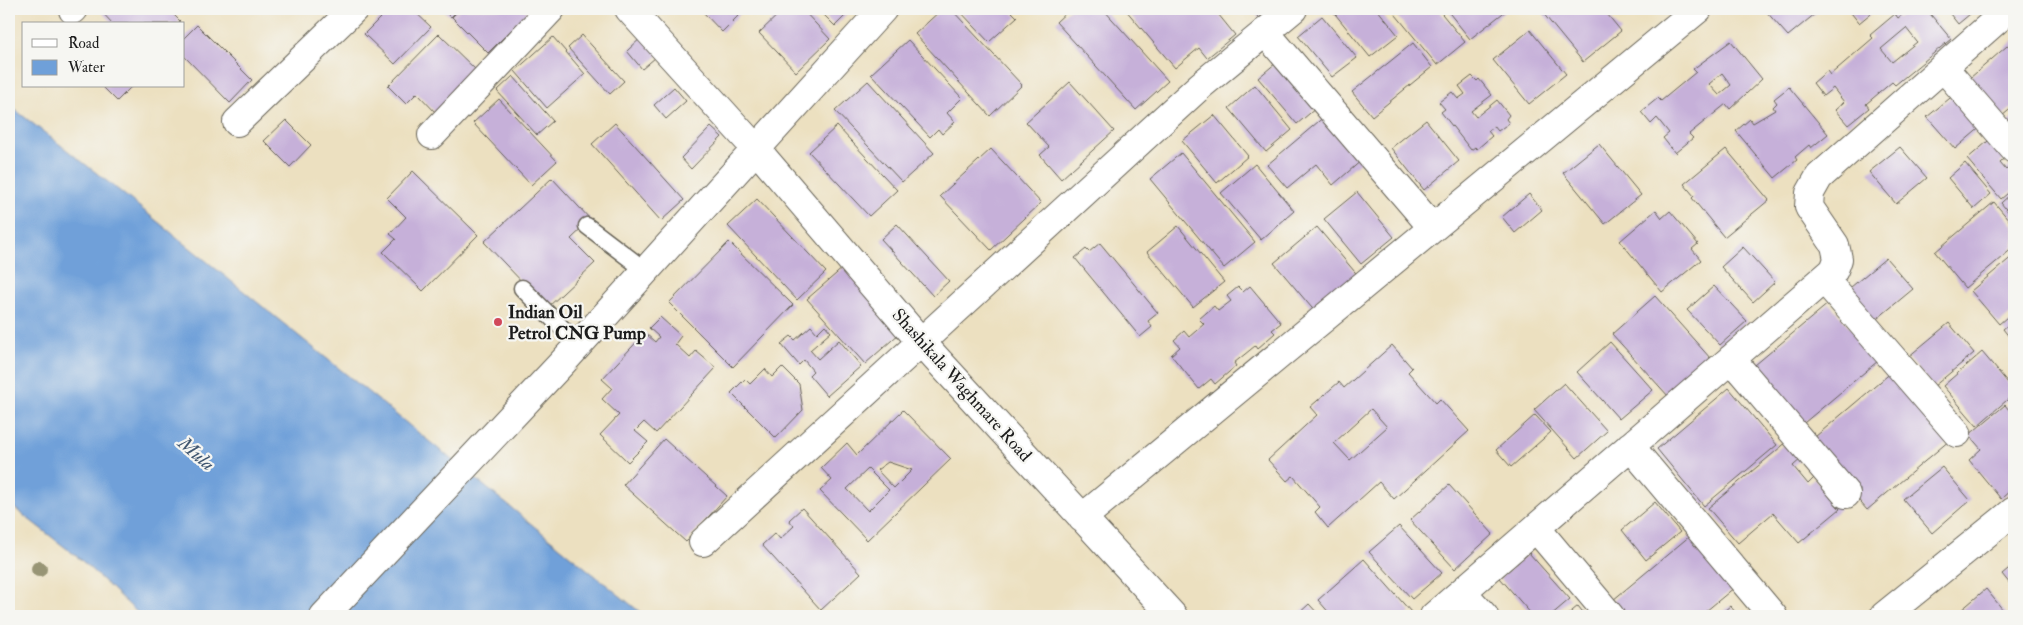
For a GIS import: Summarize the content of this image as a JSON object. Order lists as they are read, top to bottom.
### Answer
{
  "streets": {
    "street": ["Shashikala Waghmare Road"]
  },
  "water": ["Mula"],
  "places": ["Indian Oil Petrol CNG Pump"],
  "legend": ["Road", "Water"]
}
